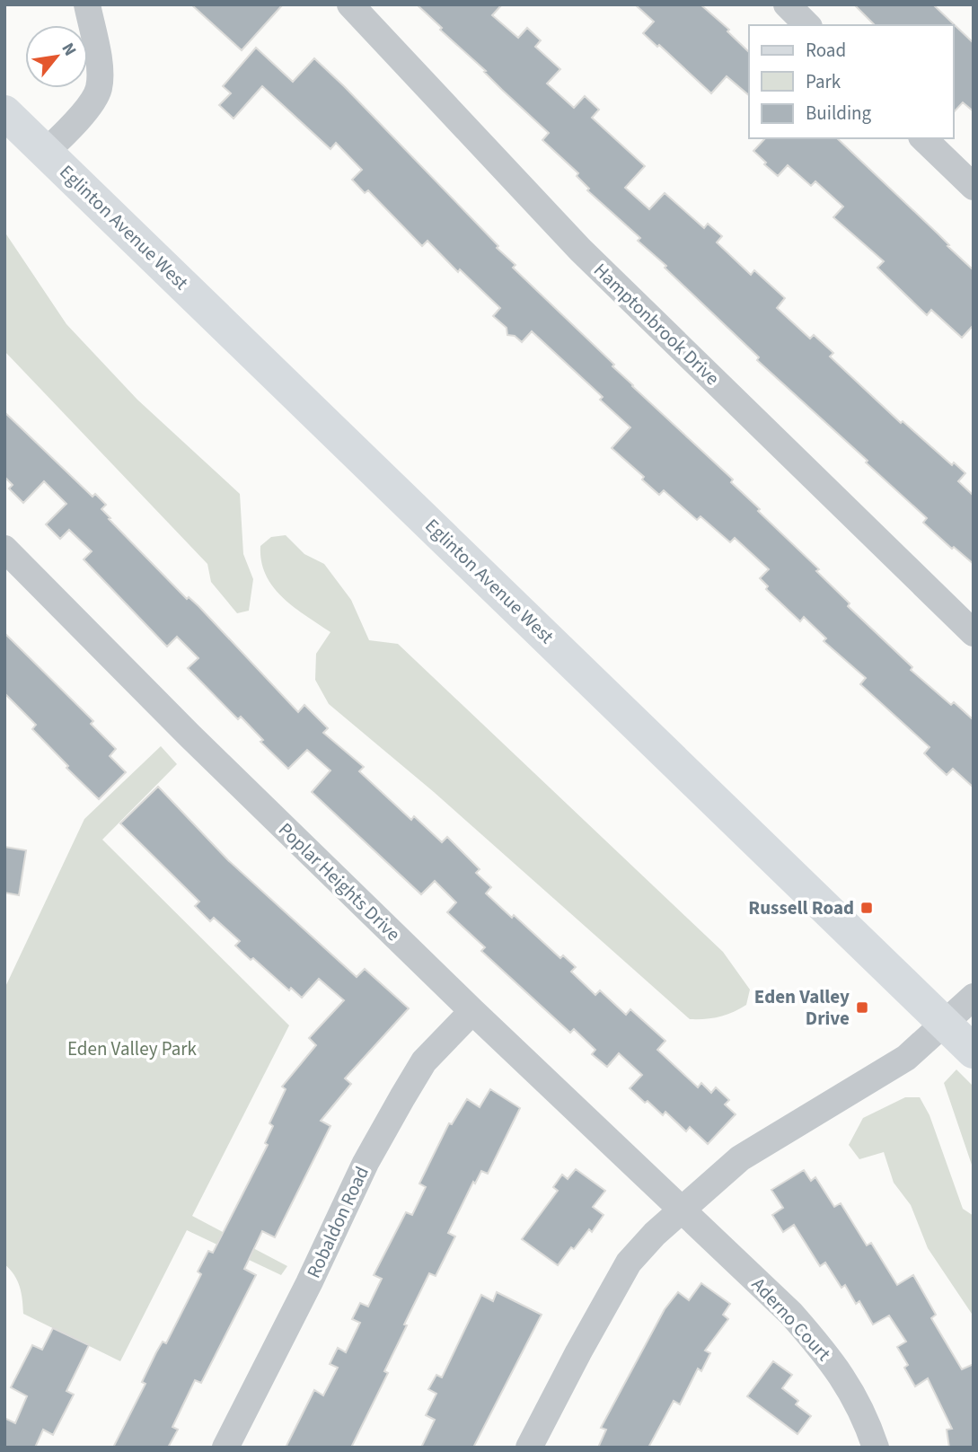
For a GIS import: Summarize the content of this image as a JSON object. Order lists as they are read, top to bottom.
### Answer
{
  "streets": {
    "main road": ["Eglinton Avenue West"],
    "street": [
      "Hamptonbrook Drive",
      "Poplar Heights Drive",
      "Robaldon Road",
      "Aderno Court"
    ]
  },
  "crossings": [
    ["Poplar Heights Drive", "Robaldon Road"],
    ["Poplar Heights Drive", "Aderno Court"]
  ],
  "parks": ["Eden Valley Park"],
  "places": {
    "transit": ["Russell Road", "Eden Valley Drive"]
  },
  "legend": ["Road", "Park", "Building"],
  "north": "top right"
}
